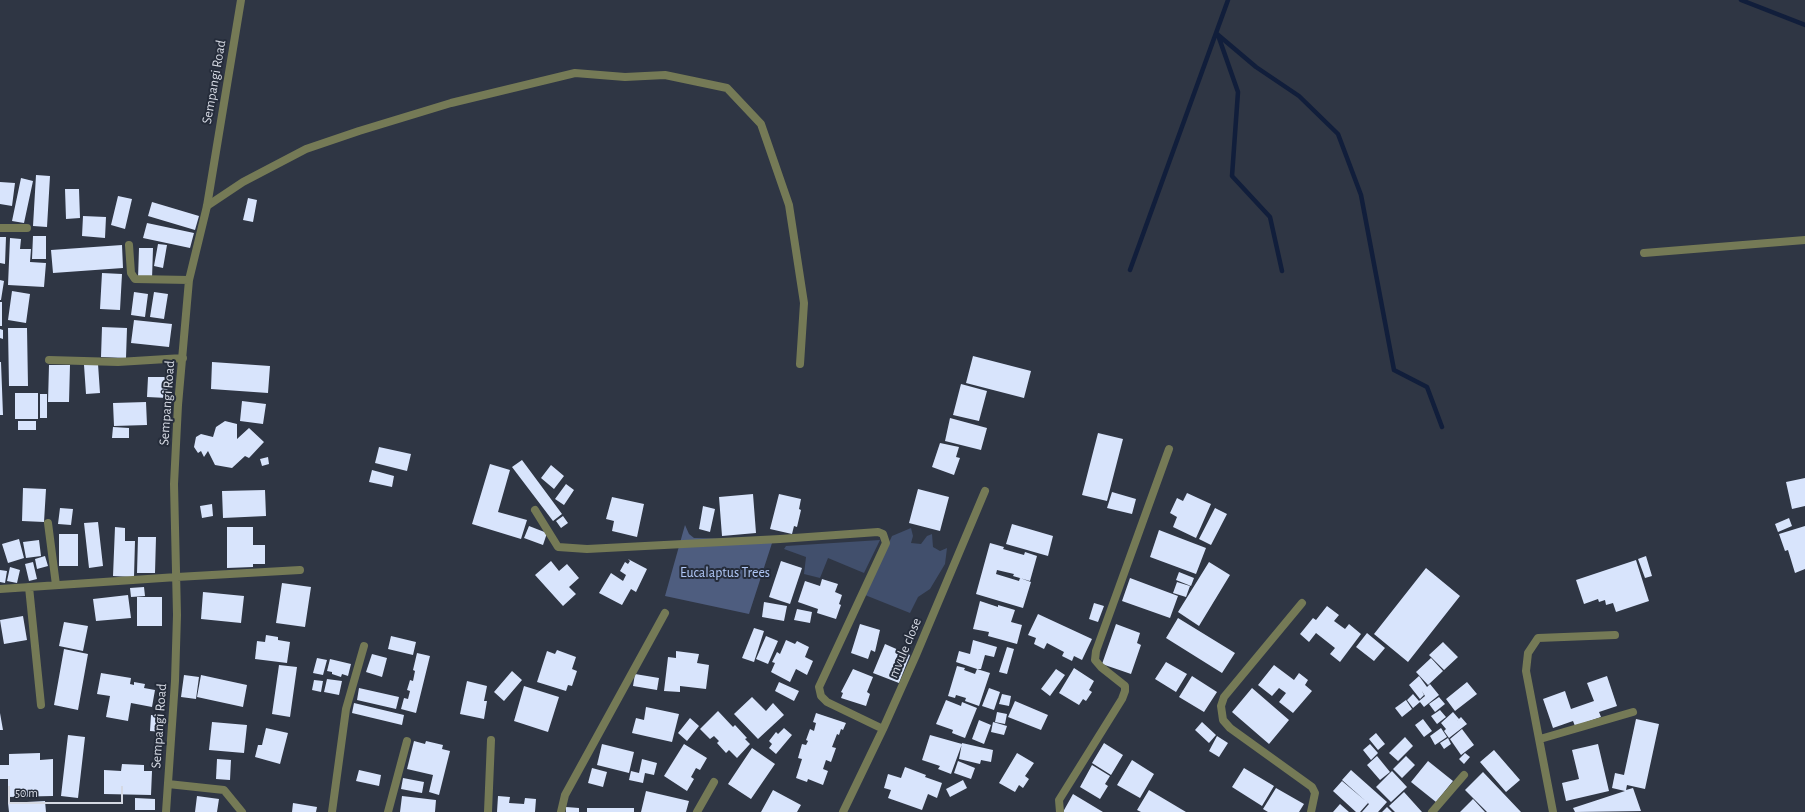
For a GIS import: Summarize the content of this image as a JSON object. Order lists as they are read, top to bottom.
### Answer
{
  "streets": {
    "street": ["Sempangi Road", "mvule close"]
  },
  "parks": ["Eucalaptus Trees"],
  "scale_bar": "50 m"
}
